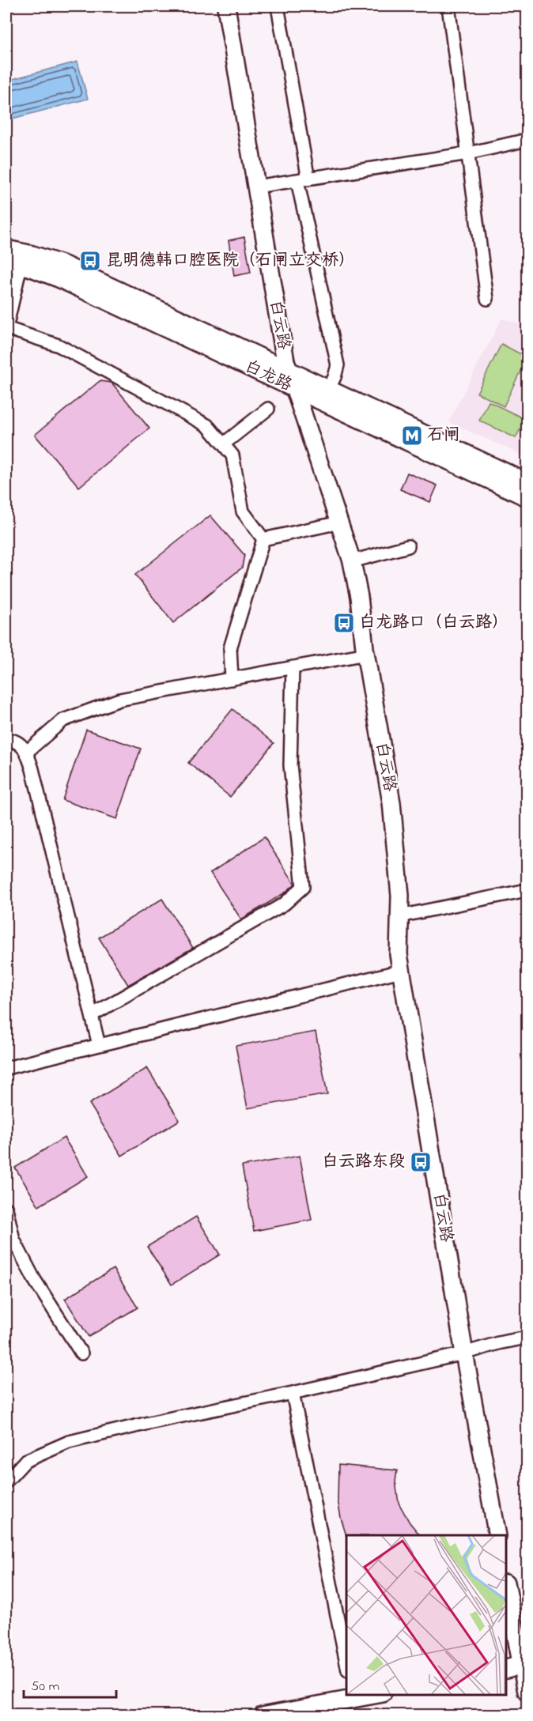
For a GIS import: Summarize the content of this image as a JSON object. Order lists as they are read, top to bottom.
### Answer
{
  "streets": {
    "street": ["白云路", "白龙路"]
  },
  "crossings": [
    ["白云路", "白龙路"]
  ],
  "places": {
    "bus stop": ["昆明德韩口腔医院（石闸立交桥）", "白龙路口（白云路）", "白云路东段"],
    "metro station": ["石闸"]
  },
  "scale_bar": "50 m"
}
